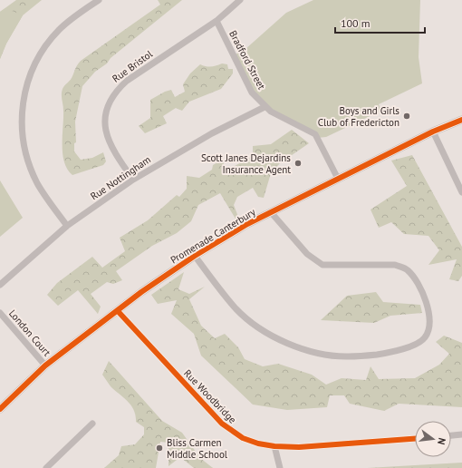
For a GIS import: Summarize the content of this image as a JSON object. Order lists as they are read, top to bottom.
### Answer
{
  "streets": {
    "street": [
      "Bradford Street",
      "Rue Bristol",
      "Rue Nottingham",
      "Promenade Canterbury",
      "London Court",
      "Rue Woodbridge"
    ]
  },
  "crossings": [
    ["Bradford Street", "Rue Bristol"],
    ["Bradford Street", "Rue Nottingham"],
    ["Bradford Street", "Promenade Canterbury"],
    ["Rue Bristol", "Rue Nottingham"],
    ["Promenade Canterbury", "London Court"],
    ["Promenade Canterbury", "Rue Woodbridge"]
  ],
  "places": ["Boys and Girls Club of Fredericton", "Scott Janes Dejardins Insurance Agent", "Bliss Carmen Middle School"],
  "scale_bar": "100 m",
  "north": "right"
}
